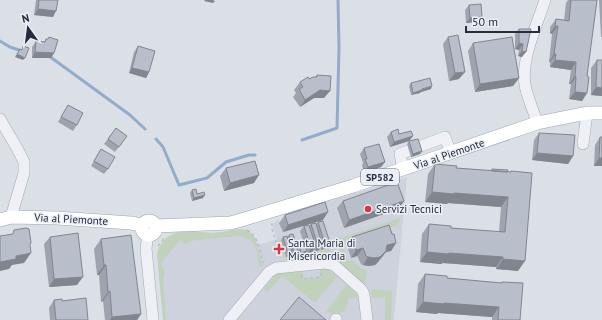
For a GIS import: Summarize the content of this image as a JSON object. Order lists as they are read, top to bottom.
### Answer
{
  "streets": {
    "main road": ["Via al Piemonte", "SP582"]
  },
  "places": {
    "other": ["Servizi Tecnici"],
    "health": ["Santa Maria di Misericordia"]
  },
  "scale_bar": "50 m",
  "north": "top"
}
